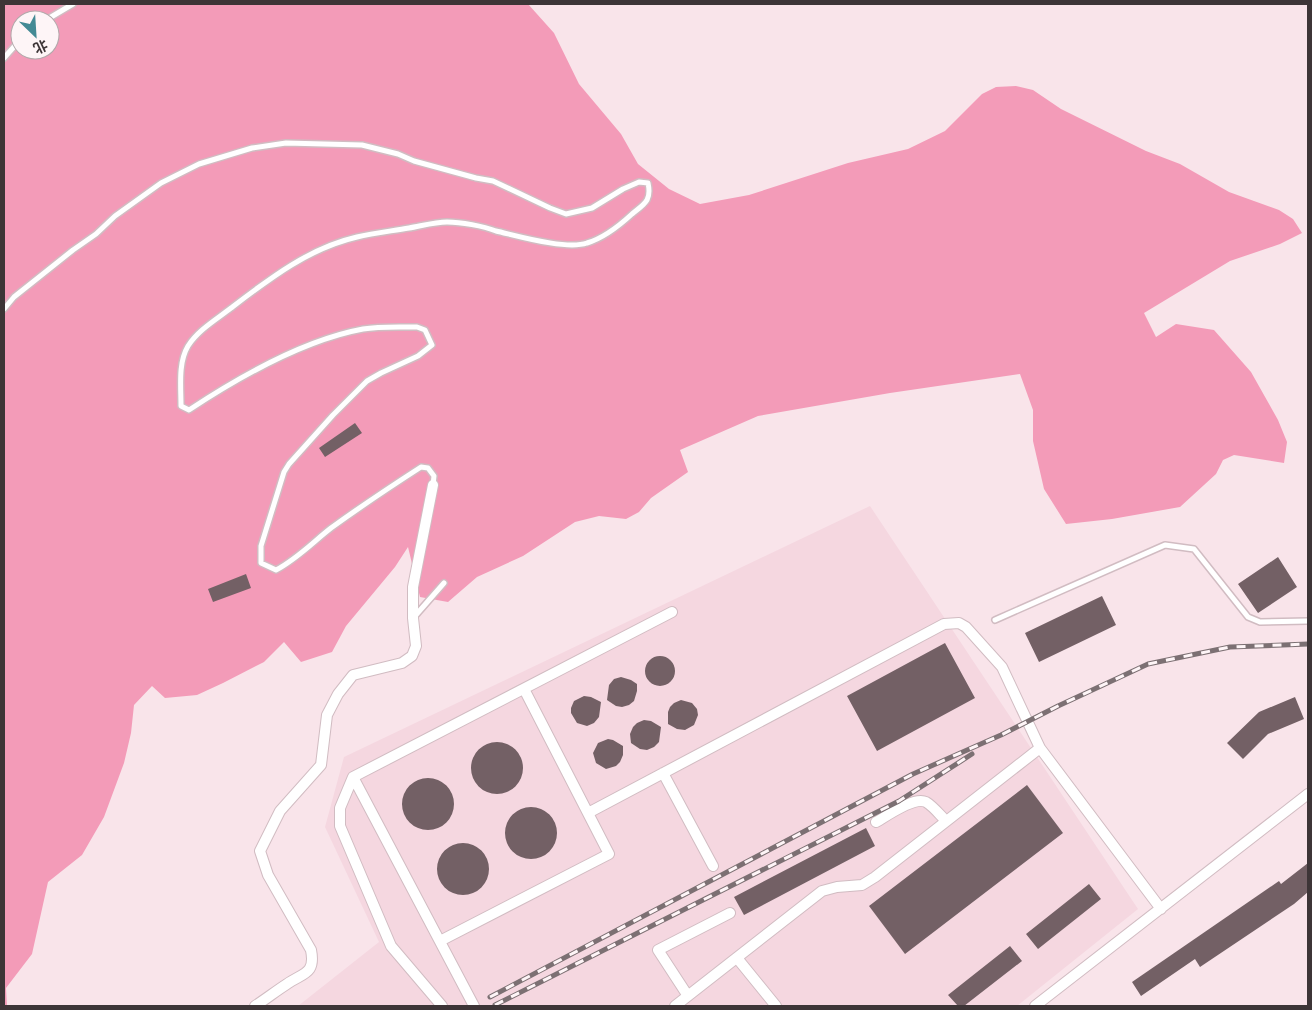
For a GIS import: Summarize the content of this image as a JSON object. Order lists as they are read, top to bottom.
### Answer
{
  "north": "bottom right"
}
